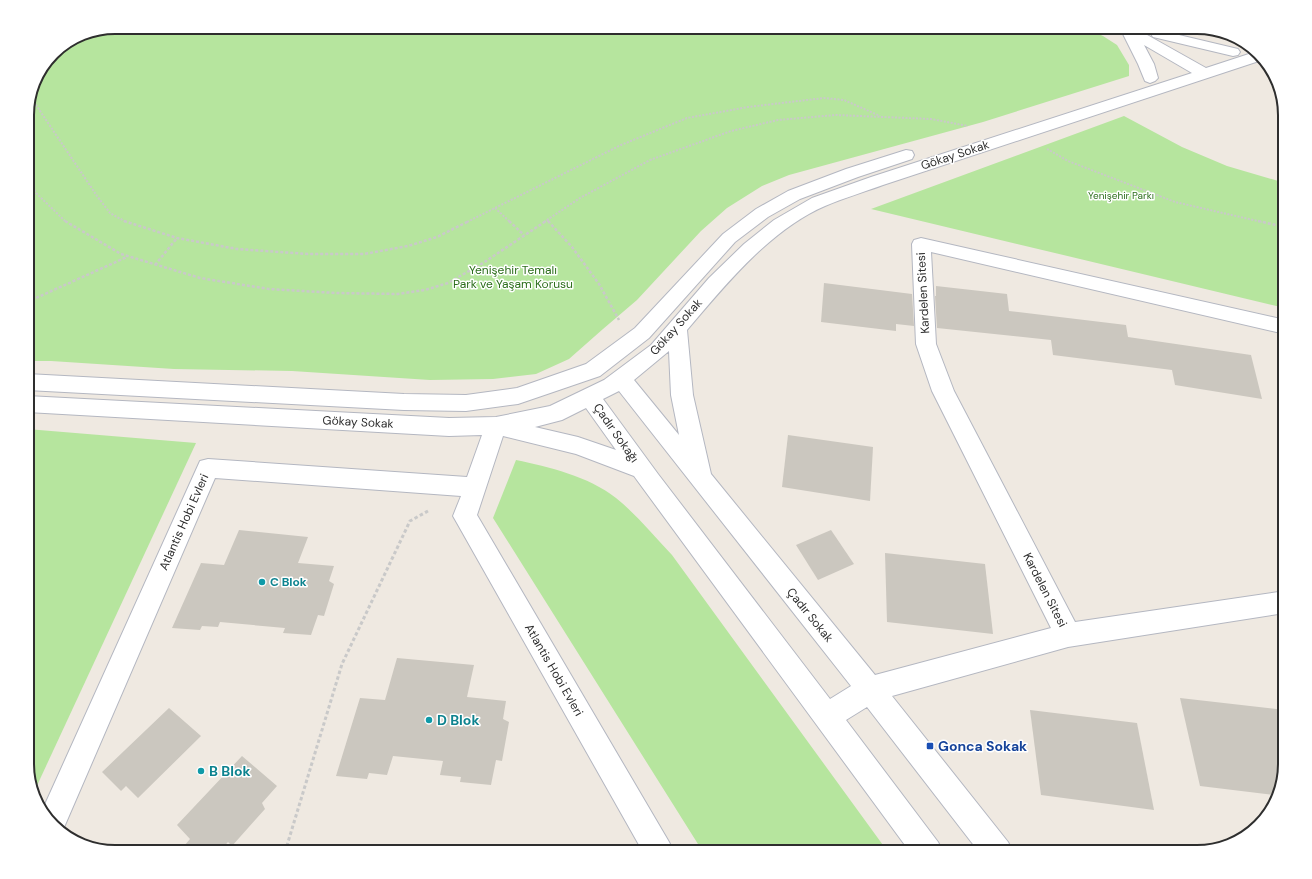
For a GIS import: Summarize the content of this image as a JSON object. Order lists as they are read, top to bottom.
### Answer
{
  "streets": {
    "street": [
      "Gökay Sokak",
      "Kardelen Sitesi",
      "Çadır Sokağı",
      "Atlantis Hobi Evleri",
      "Çadır Sokak"
    ]
  },
  "crossings": [
    ["Gökay Sokak", "Çadır Sokağı"],
    ["Gökay Sokak", "Atlantis Hobi Evleri"],
    ["Gökay Sokak", "Çadır Sokak"],
    ["Kardelen Sitesi", "Çadır Sokak"]
  ],
  "parks": ["Yenişehir Parkı", "Yenişehir Temalı Park ve Yaşam Korusu"],
  "places": {
    "other": ["C Blok", "D Blok", "B Blok"],
    "transit": ["Gonca Sokak"]
  }
}
